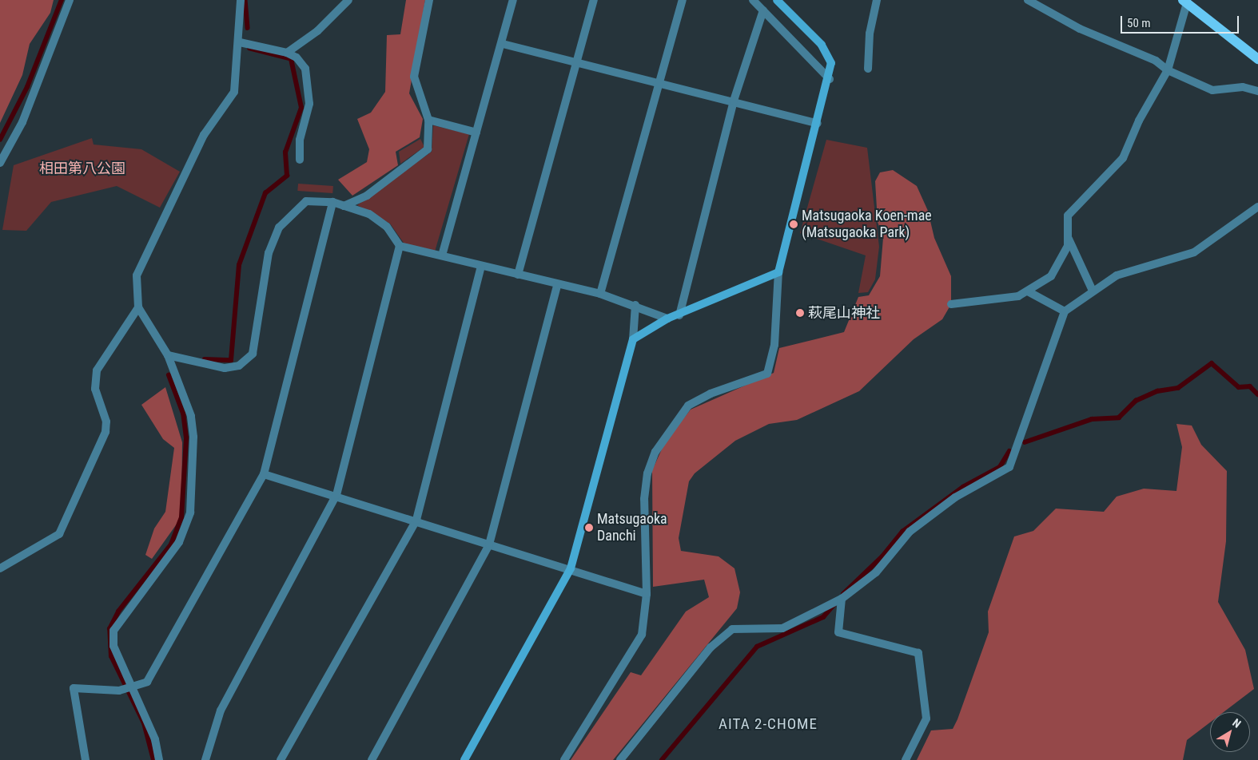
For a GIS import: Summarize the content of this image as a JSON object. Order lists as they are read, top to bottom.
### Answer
{
  "districts": ["AITA 2-CHOME"],
  "parks": ["相田第八公園"],
  "places": ["Matsugaoka Koen-mae (Matsugaoka Park)", "萩尾山神社", "Matsugaoka Danchi"],
  "scale_bar": "50 m",
  "north": "top right"
}
